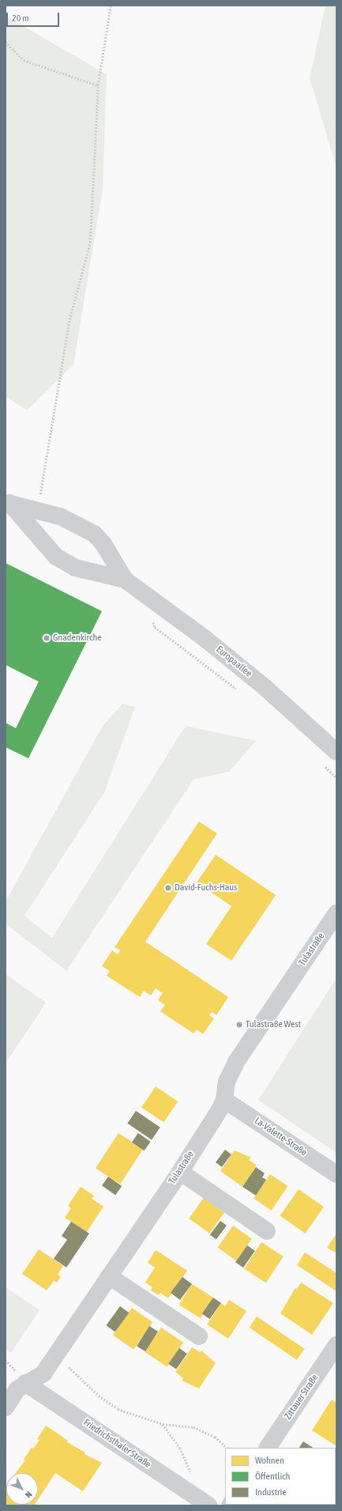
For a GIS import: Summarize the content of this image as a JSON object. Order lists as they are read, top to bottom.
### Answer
{
  "streets": {
    "street": [
      "Europaallee",
      "Tulastraße",
      "La-Valette-Straße",
      "Zittauer Straße",
      "Friedrichsthaler Straße"
    ]
  },
  "crossings": [
    ["Tulastraße", "La-Valette-Straße"],
    ["Tulastraße", "Friedrichsthaler Straße"]
  ],
  "places": ["Gnadenkirche", "David-Fuchs-Haus", "Tulastraße West"],
  "legend": ["Wohnen", "Öffentlich", "Industrie"],
  "scale_bar": "20 m",
  "north": "bottom right"
}
